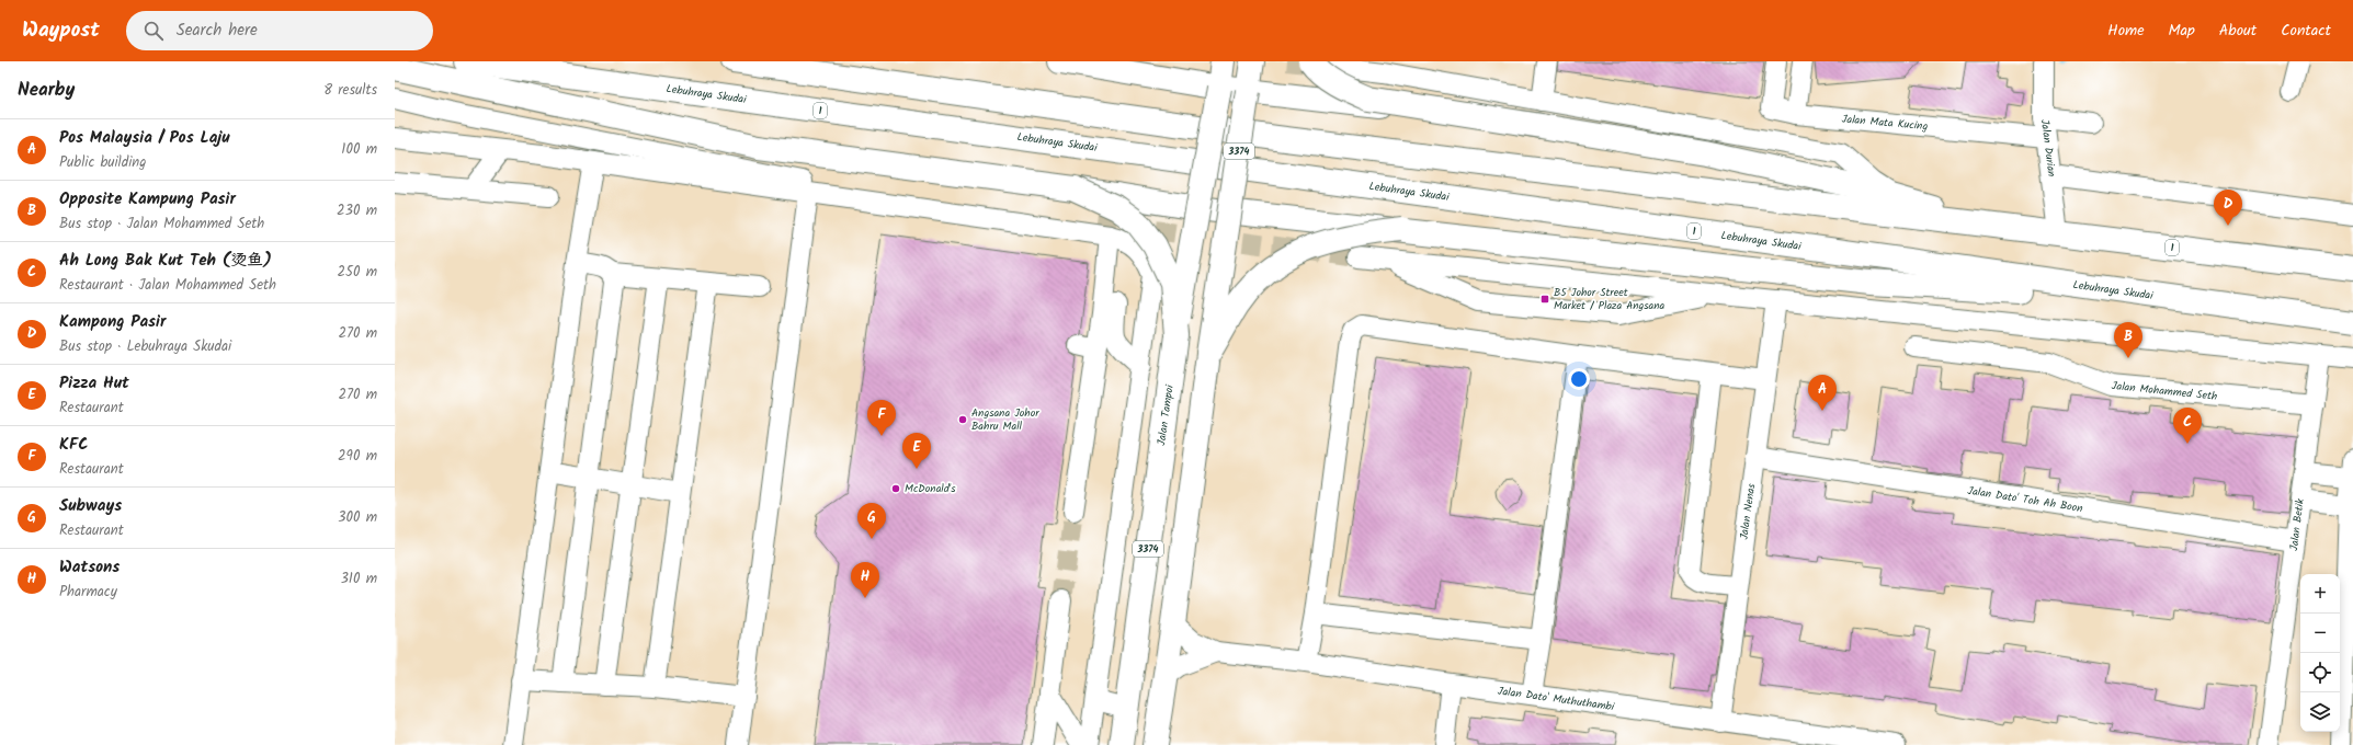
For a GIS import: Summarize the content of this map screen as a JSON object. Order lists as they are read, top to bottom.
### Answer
{
  "streets": {
    "main road": [
      "Lebuhraya Skudai",
      "1",
      "3374",
      "Jalan Tampoi"
    ],
    "street": [
      "Jalan Mata Kucing",
      "Jalan Durian",
      "Jalan Mohammed Seth",
      "Jalan Dato' Toh Ah Boon",
      "Jalan Nenas",
      "Jalan Betik",
      "Jalan Dato' Muthuthambi"
    ]
  },
  "crossings": [
    ["1", "Jalan Durian"],
    ["Jalan Mata Kucing", "Jalan Durian"],
    ["3374", "Jalan Tampoi"],
    ["3374", "Jalan Dato' Muthuthambi"],
    ["Jalan Mohammed Seth", "Jalan Betik"],
    ["Jalan Dato' Toh Ah Boon", "Jalan Nenas"],
    ["Jalan Dato' Toh Ah Boon", "Jalan Betik"],
    ["Jalan Nenas", "Jalan Dato' Muthuthambi"]
  ],
  "places": {
    "transit": ["B5 Johor Street Market / Plaza Angsana"],
    "other": ["Angsana Johor Bahru Mall", "McDonald's"]
  },
  "page": {
    "header": "Waypost",
    "search": "Search here",
    "nav": [
      "Home",
      "Map",
      "About",
      "Contact"
    ],
    "heading": ["Nearby", "8 results"],
    "list": [
      {
        "mark": "A",
        "name": "Pos Malaysia / Pos Laju",
        "note": "Public building",
        "value": "100 m"
      },
      {
        "mark": "B",
        "name": "Opposite Kampung Pasir",
        "note": "Bus stop · Jalan Mohammed Seth",
        "value": "230 m"
      },
      {
        "mark": "C",
        "name": "Ah Long Bak Kut Teh (烫鱼)",
        "note": "Restaurant · Jalan Mohammed Seth",
        "value": "250 m"
      },
      {
        "mark": "D",
        "name": "Kampong Pasir",
        "note": "Bus stop · Lebuhraya Skudai",
        "value": "270 m"
      },
      {
        "mark": "E",
        "name": "Pizza Hut",
        "note": "Restaurant",
        "value": "270 m"
      },
      {
        "mark": "F",
        "name": "KFC",
        "note": "Restaurant",
        "value": "290 m"
      },
      {
        "mark": "G",
        "name": "Subways",
        "note": "Restaurant",
        "value": "300 m"
      },
      {
        "mark": "H",
        "name": "Watsons",
        "note": "Pharmacy",
        "value": "310 m"
      }
    ],
    "pins": [
      "D",
      "B",
      "A",
      "F",
      "C",
      "E",
      "G",
      "H"
    ],
    "map_buttons": ["+", "−"]
  }
}
